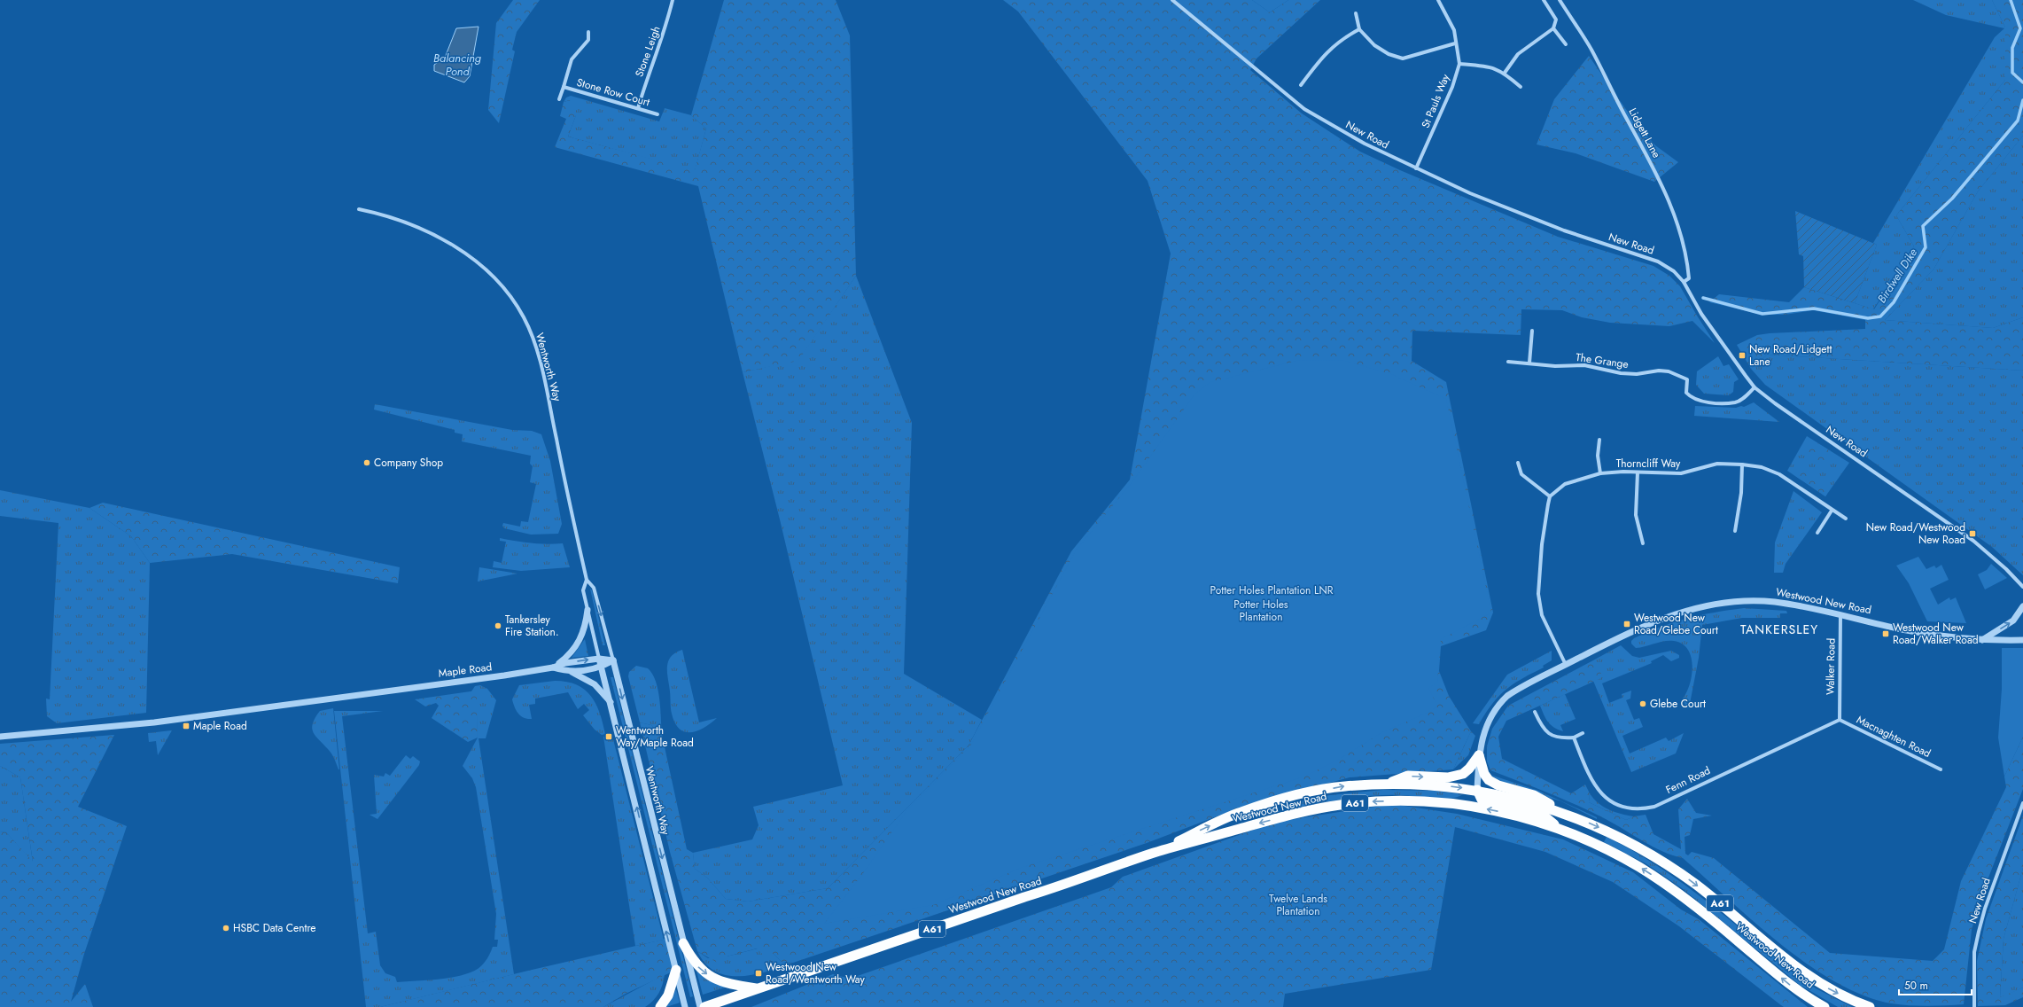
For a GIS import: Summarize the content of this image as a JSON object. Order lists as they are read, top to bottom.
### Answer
{
  "streets": {
    "highway": ["Westwood New Road", "A61"],
    "street": [
      "Stone Leigh",
      "Stone Row Court",
      "St Pauls Way",
      "Lidgett Lane",
      "New Road",
      "The Grange",
      "Wentworth Way",
      "Thorncliff Way",
      "Walker Road",
      "Maple Road",
      "Macnaghten Road",
      "Fenn Road"
    ]
  },
  "crossings": [
    ["Stone Leigh", "Stone Row Court"],
    ["St Pauls Way", "New Road"],
    ["Lidgett Lane", "New Road"],
    ["New Road", "The Grange"],
    ["Wentworth Way", "Maple Road"],
    ["Westwood New Road", "Walker Road"],
    ["Walker Road", "Macnaghten Road"],
    ["Walker Road", "Fenn Road"],
    ["Macnaghten Road", "Fenn Road"]
  ],
  "districts": ["TANKERSLEY"],
  "water": ["Balancing Pond", "Birdwell Dike"],
  "parks": ["Potter Holes Plantation LNR", "Potter Holes Plantation", "Twelve Lands Plantation"],
  "places": {
    "transit": [
      "New Road/Lidgett Lane",
      "New Road/Westwood New Road",
      "Westwood New Road/Glebe Court",
      "Westwood New Road/Walker Road",
      "Maple Road",
      "Wentworth Way/Maple Road",
      "Westwood New Road/Wentworth Way"
    ],
    "other": [
      "Company Shop",
      "Tankersley Fire Station.",
      "Glebe Court",
      "HSBC Data Centre"
    ]
  },
  "scale_bar": "50 m"
}
